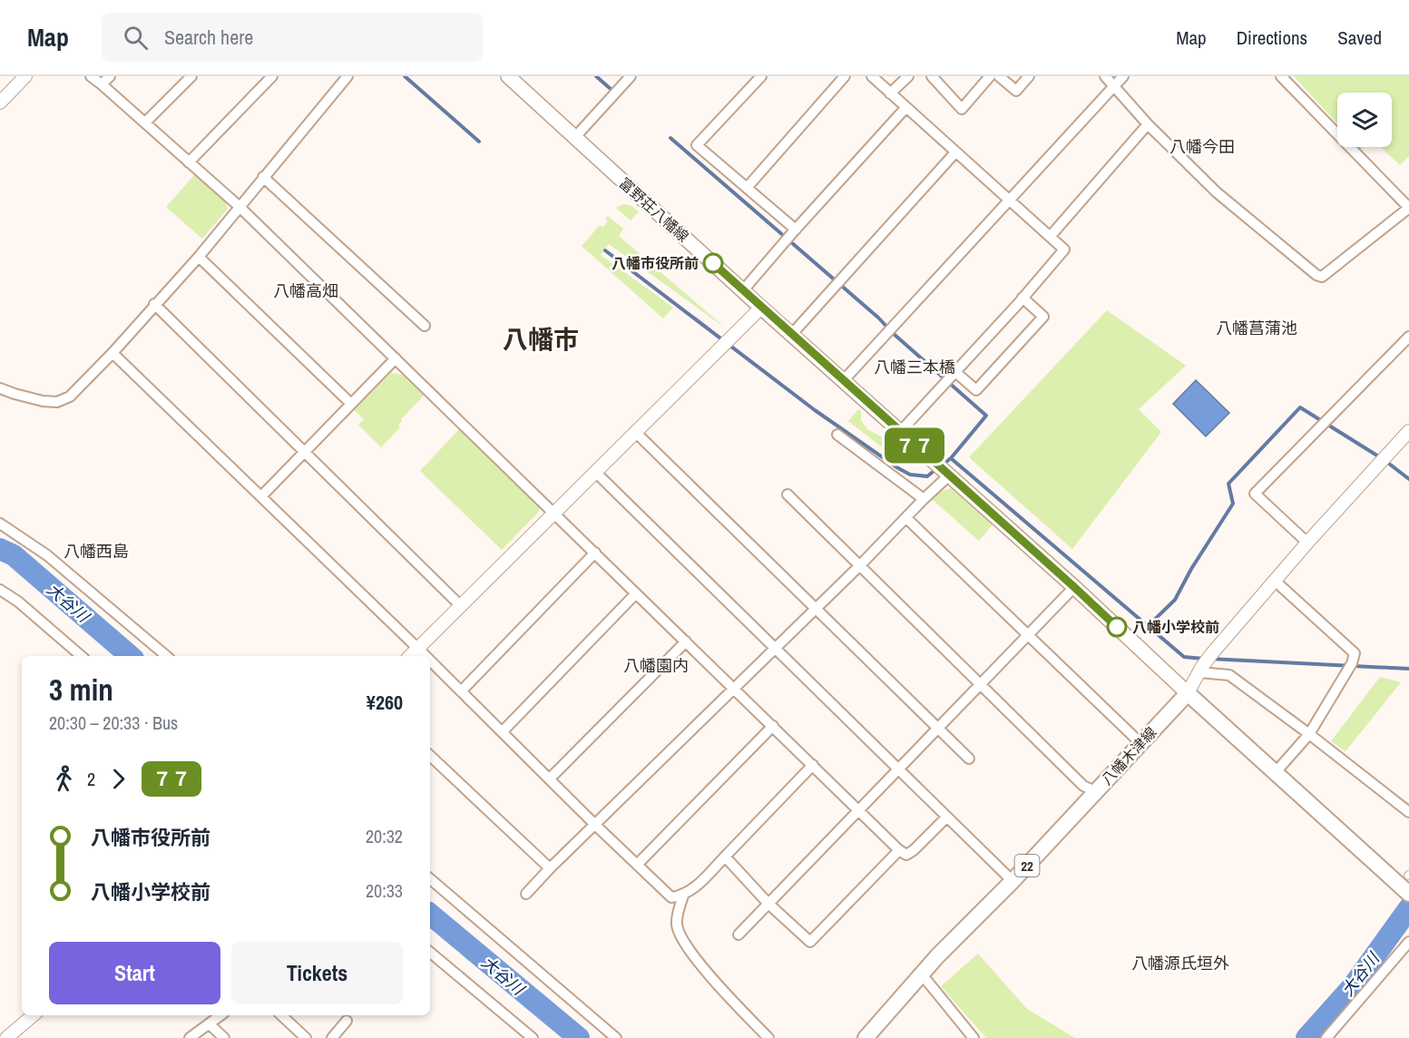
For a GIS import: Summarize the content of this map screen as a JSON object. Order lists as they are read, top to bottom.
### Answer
{
  "streets": {
    "main road": ["富野荘八幡線", "八幡木津線", "22"]
  },
  "crossings": [
    ["富野荘八幡線", "八幡木津線"]
  ],
  "districts": [
    "八幡今田",
    "八幡高畑",
    "八幡菖蒲池",
    "八幡市",
    "八幡三本橋",
    "八幡西島",
    "八幡園内",
    "八幡源氏垣外"
  ],
  "water": ["大谷川"],
  "places": ["八幡市役所前", "八幡小学校前"],
  "lines": ["bus line ７７"],
  "page": {
    "header": "Map",
    "search": "Search here",
    "nav": ["Map", "Directions", "Saved"],
    "on_map": "７７",
    "heading": ["3 min", "20:30 – 20:33 · Bus", "¥260"],
    "legs": ["2", "７７"],
    "list": [
      {
        "name": "八幡市役所前",
        "value": "20:32"
      },
      {
        "name": "八幡小学校前",
        "value": "20:33"
      }
    ],
    "buttons": ["Start", "Tickets"]
  }
}
